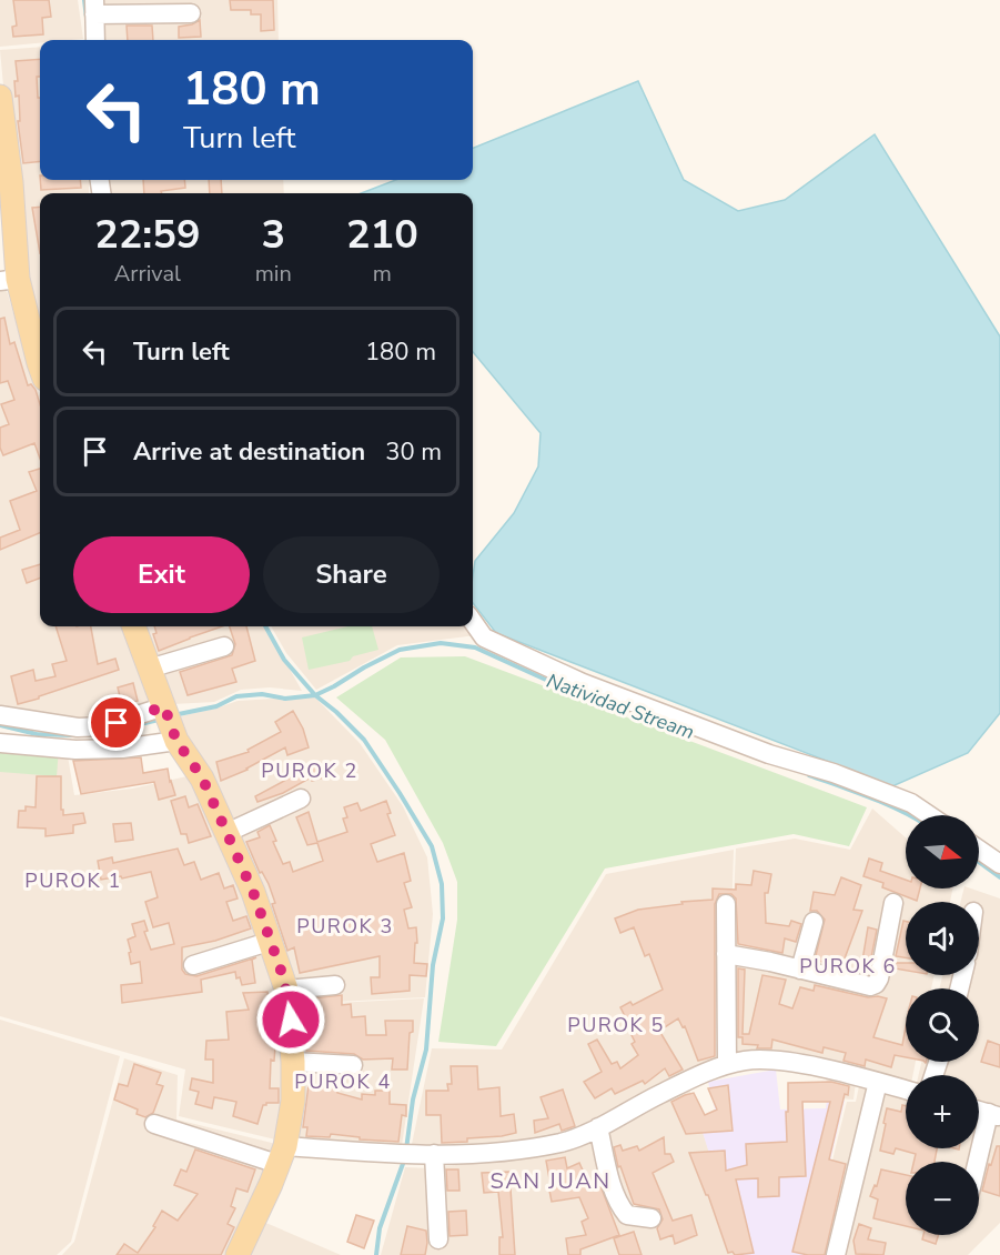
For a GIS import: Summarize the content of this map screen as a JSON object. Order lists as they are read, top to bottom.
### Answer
{
  "districts": [
    "PUROK 2",
    "PUROK 1",
    "PUROK 3",
    "PUROK 6",
    "PUROK 5",
    "PUROK 4",
    "SAN JUAN"
  ],
  "water": ["Natividad Stream"],
  "north": "right",
  "page": {
    "turn": ["180 m", "Turn left"],
    "eta": [
      "22:59",
      "Arrival",
      "3",
      "min",
      "210",
      "m"
    ],
    "list": [
      {
        "name": "Turn left",
        "value": "180 m"
      },
      {
        "name": "Arrive at destination",
        "value": "30 m"
      }
    ],
    "buttons": ["Exit", "Share"],
    "map_buttons": ["+", "−"]
  }
}
